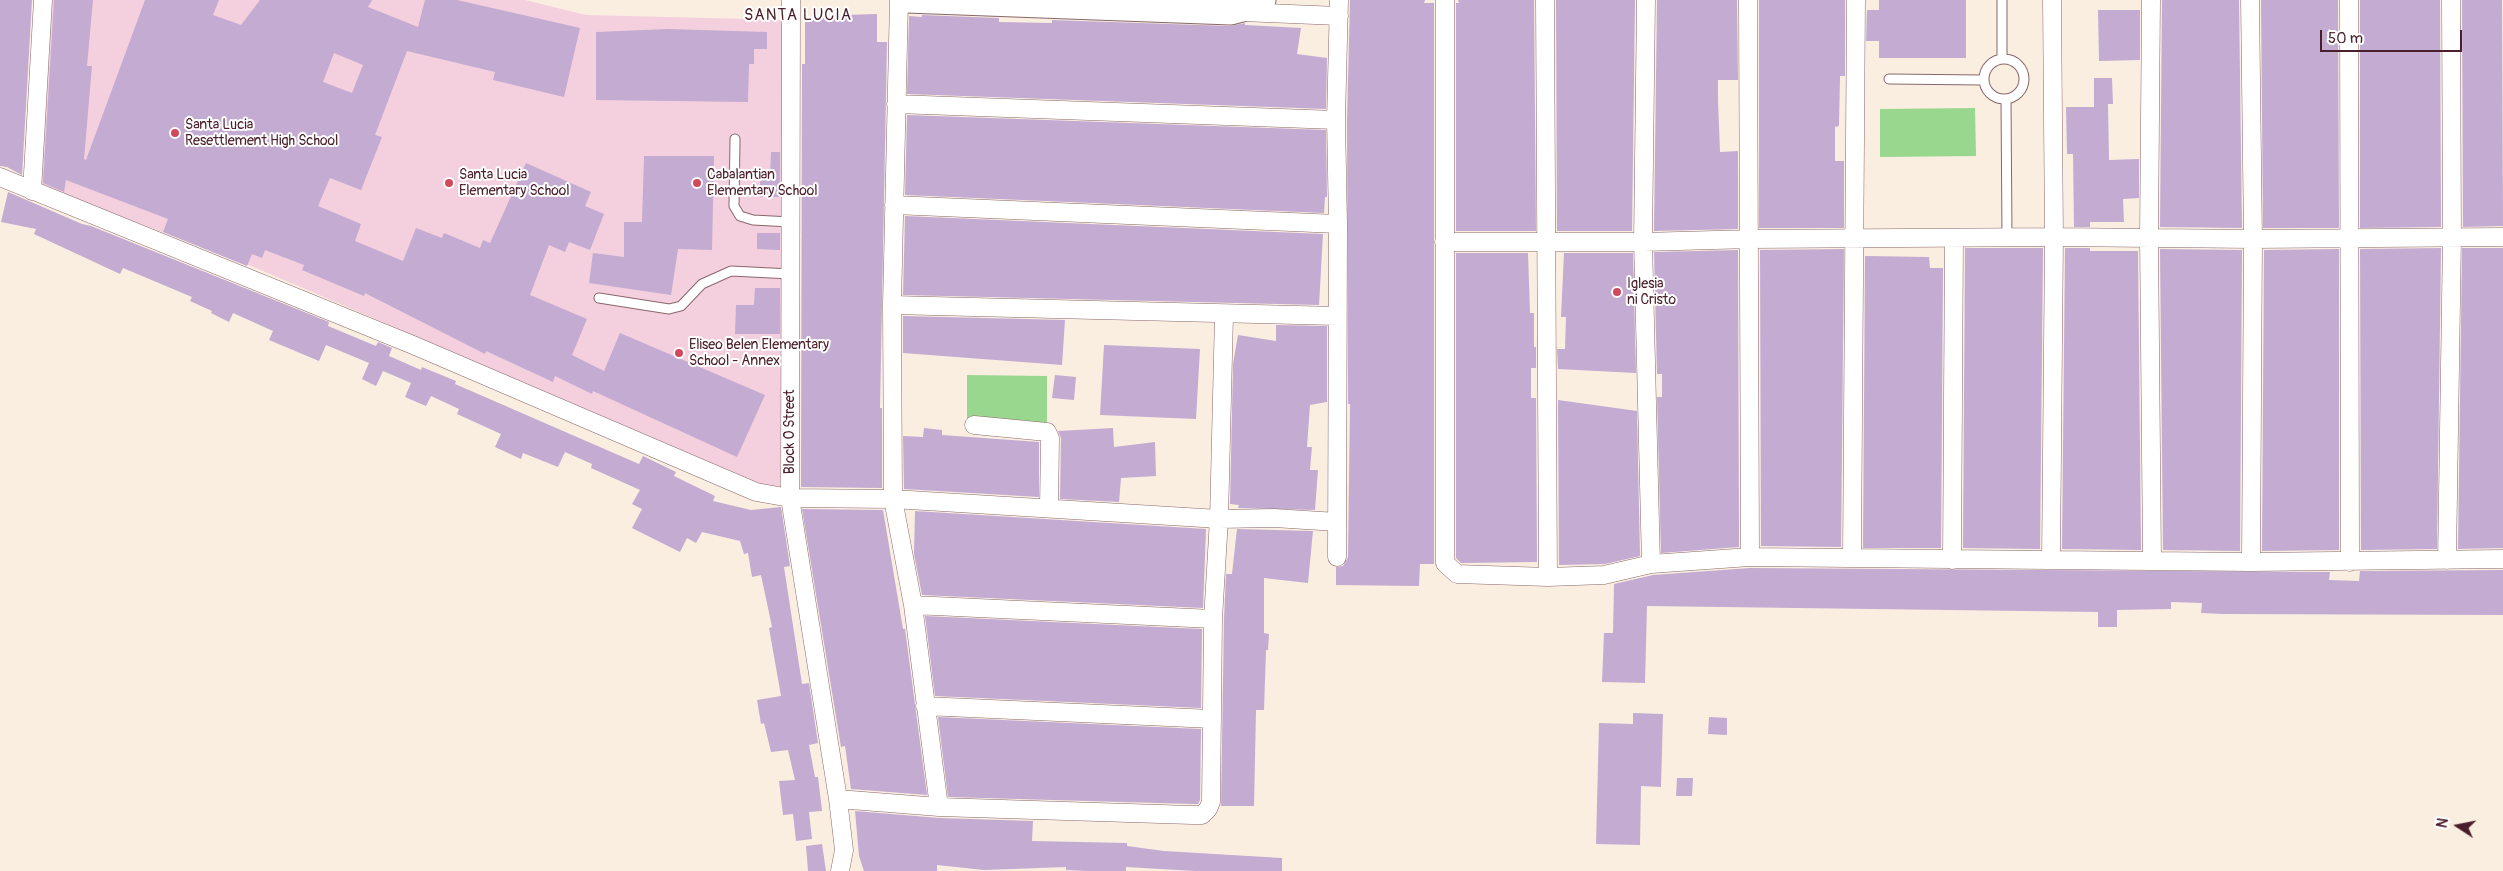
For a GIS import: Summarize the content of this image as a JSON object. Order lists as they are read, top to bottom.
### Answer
{
  "streets": {
    "street": ["Block O Street"]
  },
  "districts": ["SANTA LUCIA"],
  "places": [
    "Santa Lucia Resettlement High School",
    "Santa Lucia Elementary School",
    "Cabalantian Elementary School",
    "Iglesia ni Cristo",
    "Eliseo Belen Elementary School - Annex"
  ],
  "scale_bar": "50 m",
  "north": "left"
}
